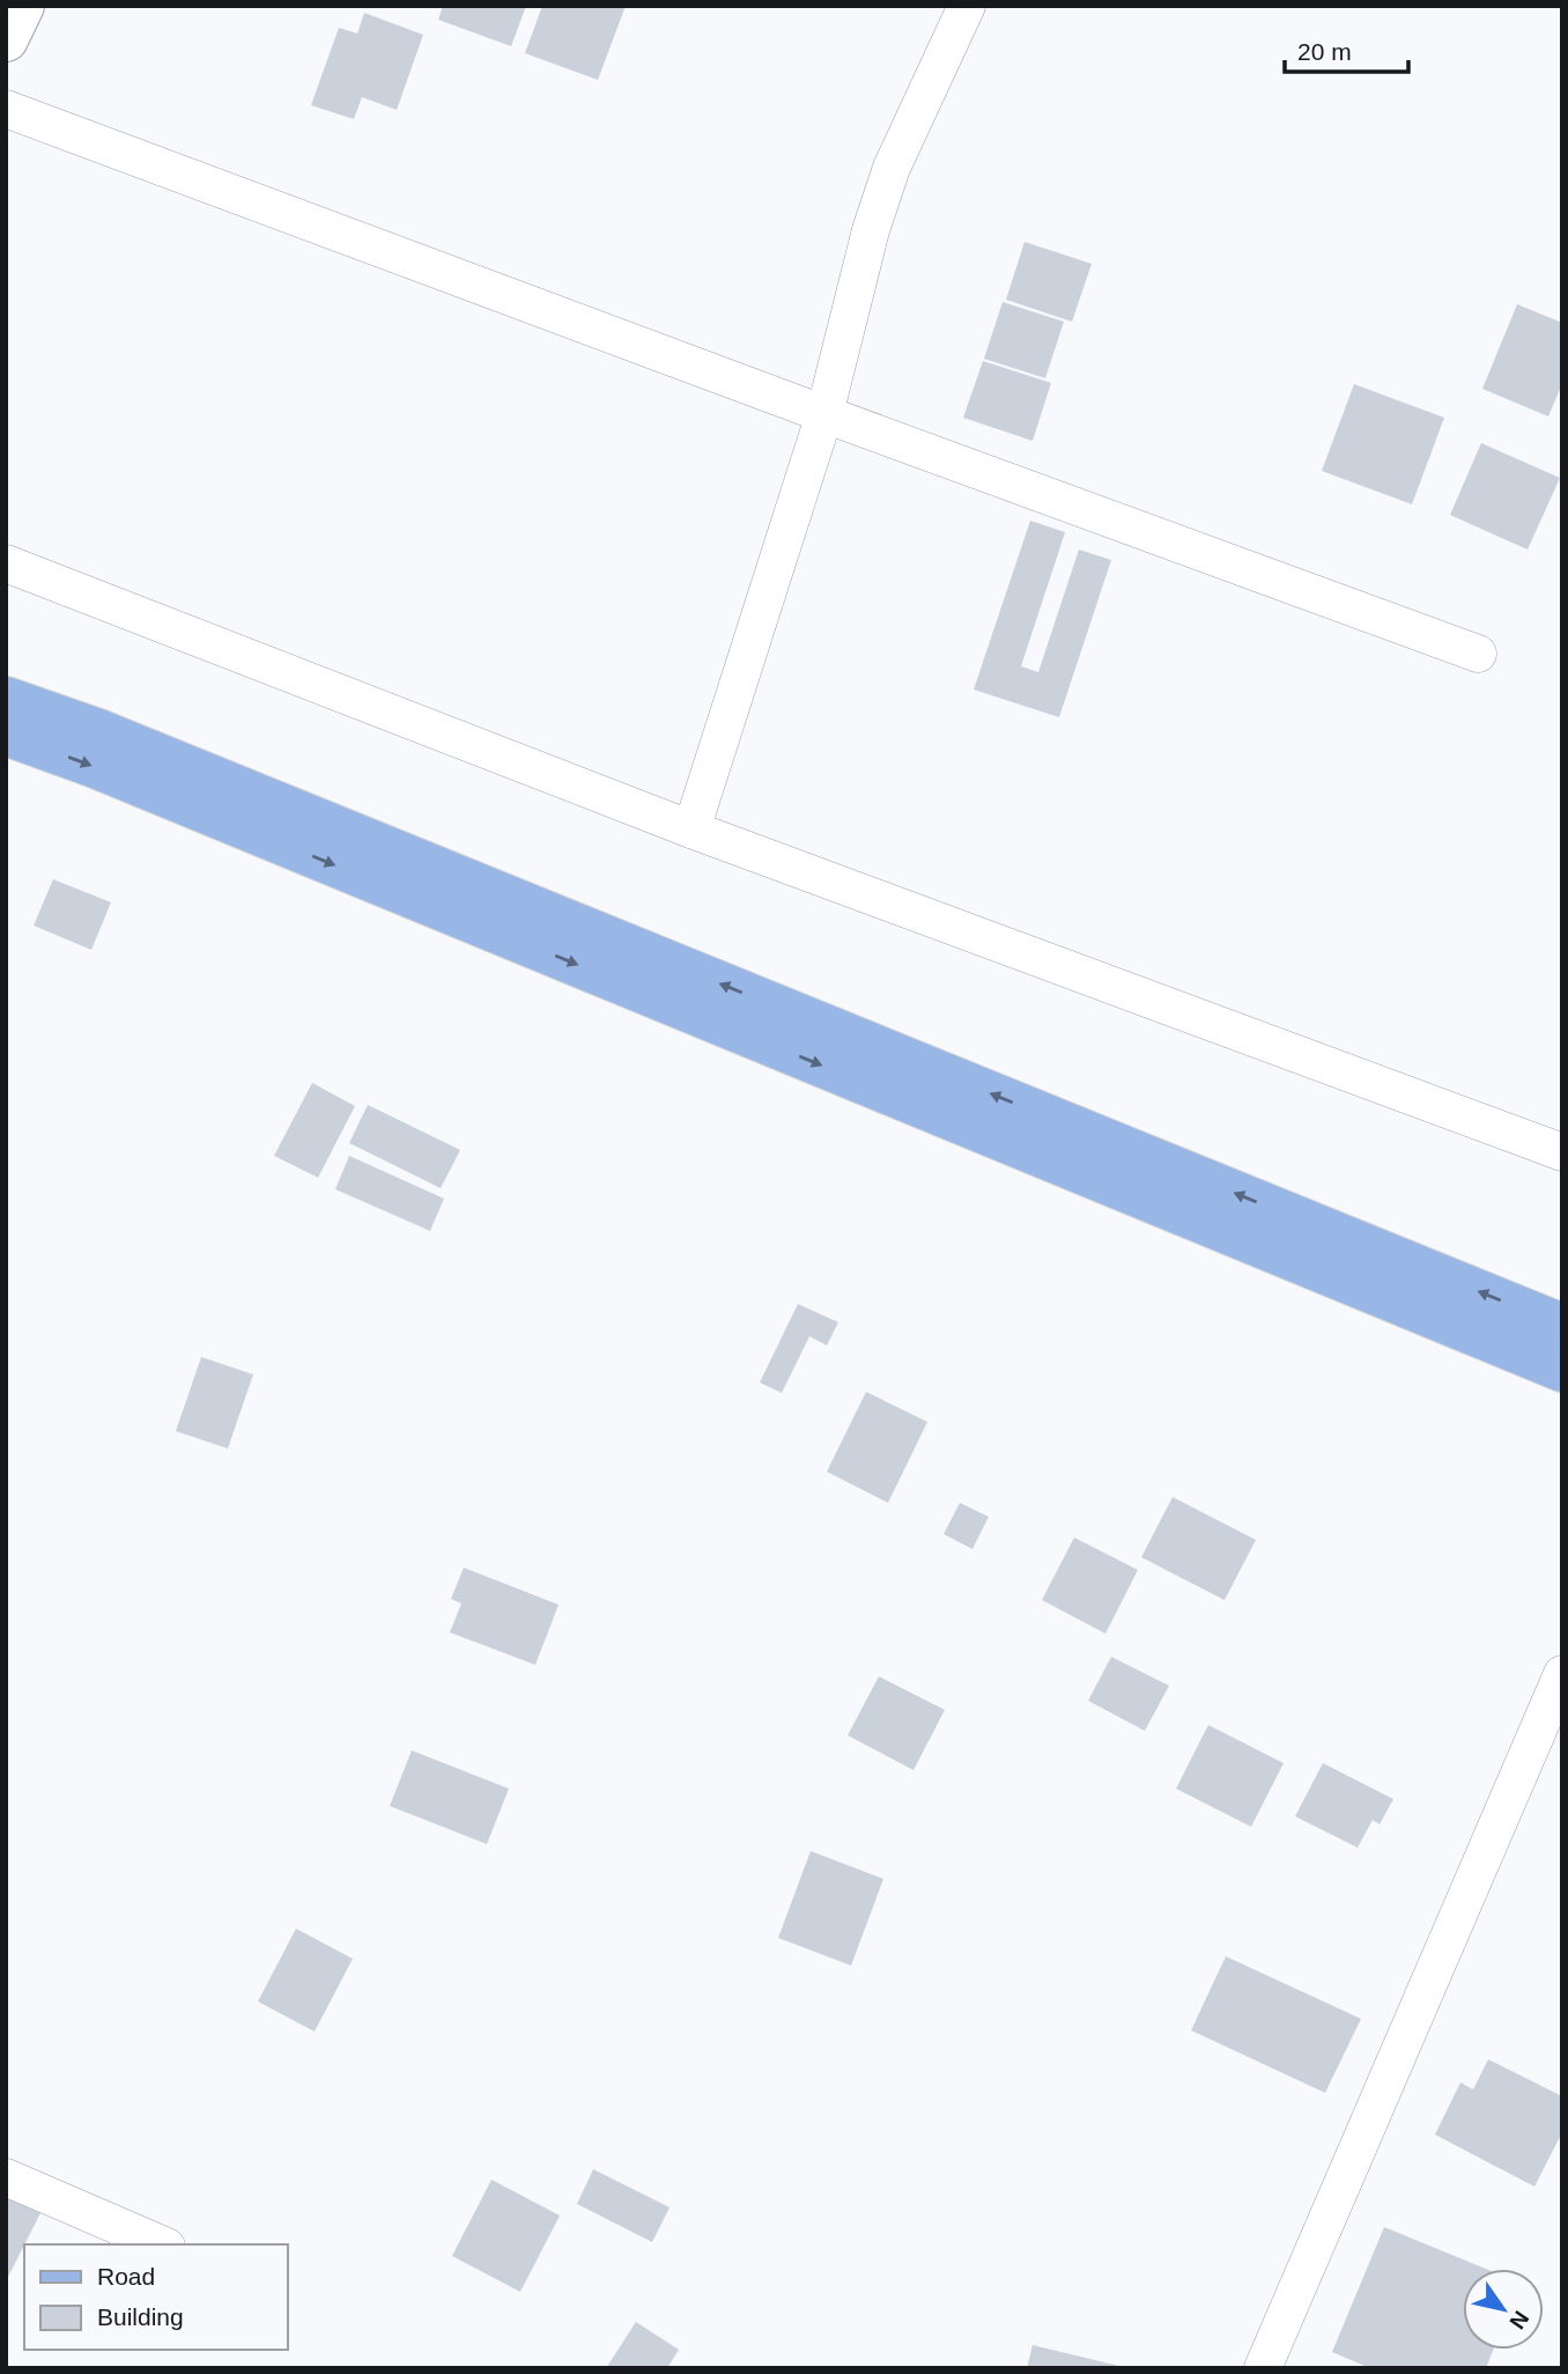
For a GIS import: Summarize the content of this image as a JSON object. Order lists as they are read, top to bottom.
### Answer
{
  "legend": ["Road", "Building"],
  "scale_bar": "20 m",
  "north": "bottom right"
}
